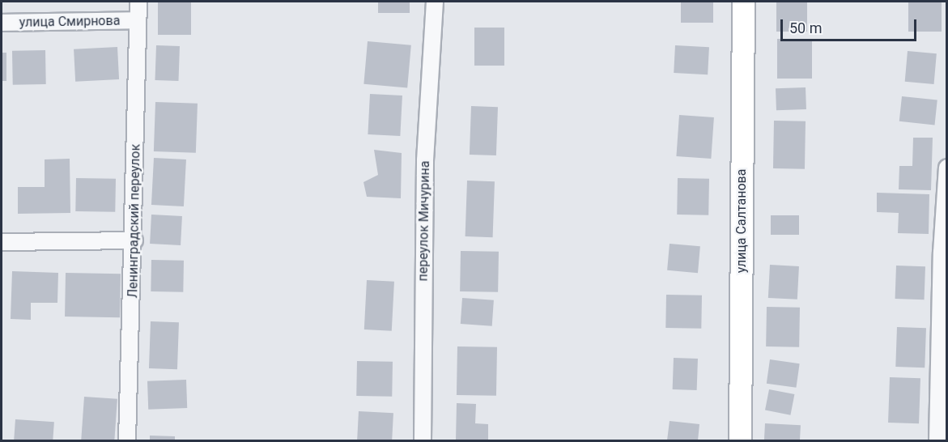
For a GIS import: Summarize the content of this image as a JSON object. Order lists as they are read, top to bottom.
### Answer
{
  "streets": {
    "main road": ["улица Салтанова"],
    "street": ["улица Смирнова", "Ленинградский переулок", "переулок Мичурина"]
  },
  "crossings": [
    ["улица Смирнова", "Ленинградский переулок"]
  ],
  "scale_bar": "50 m"
}
